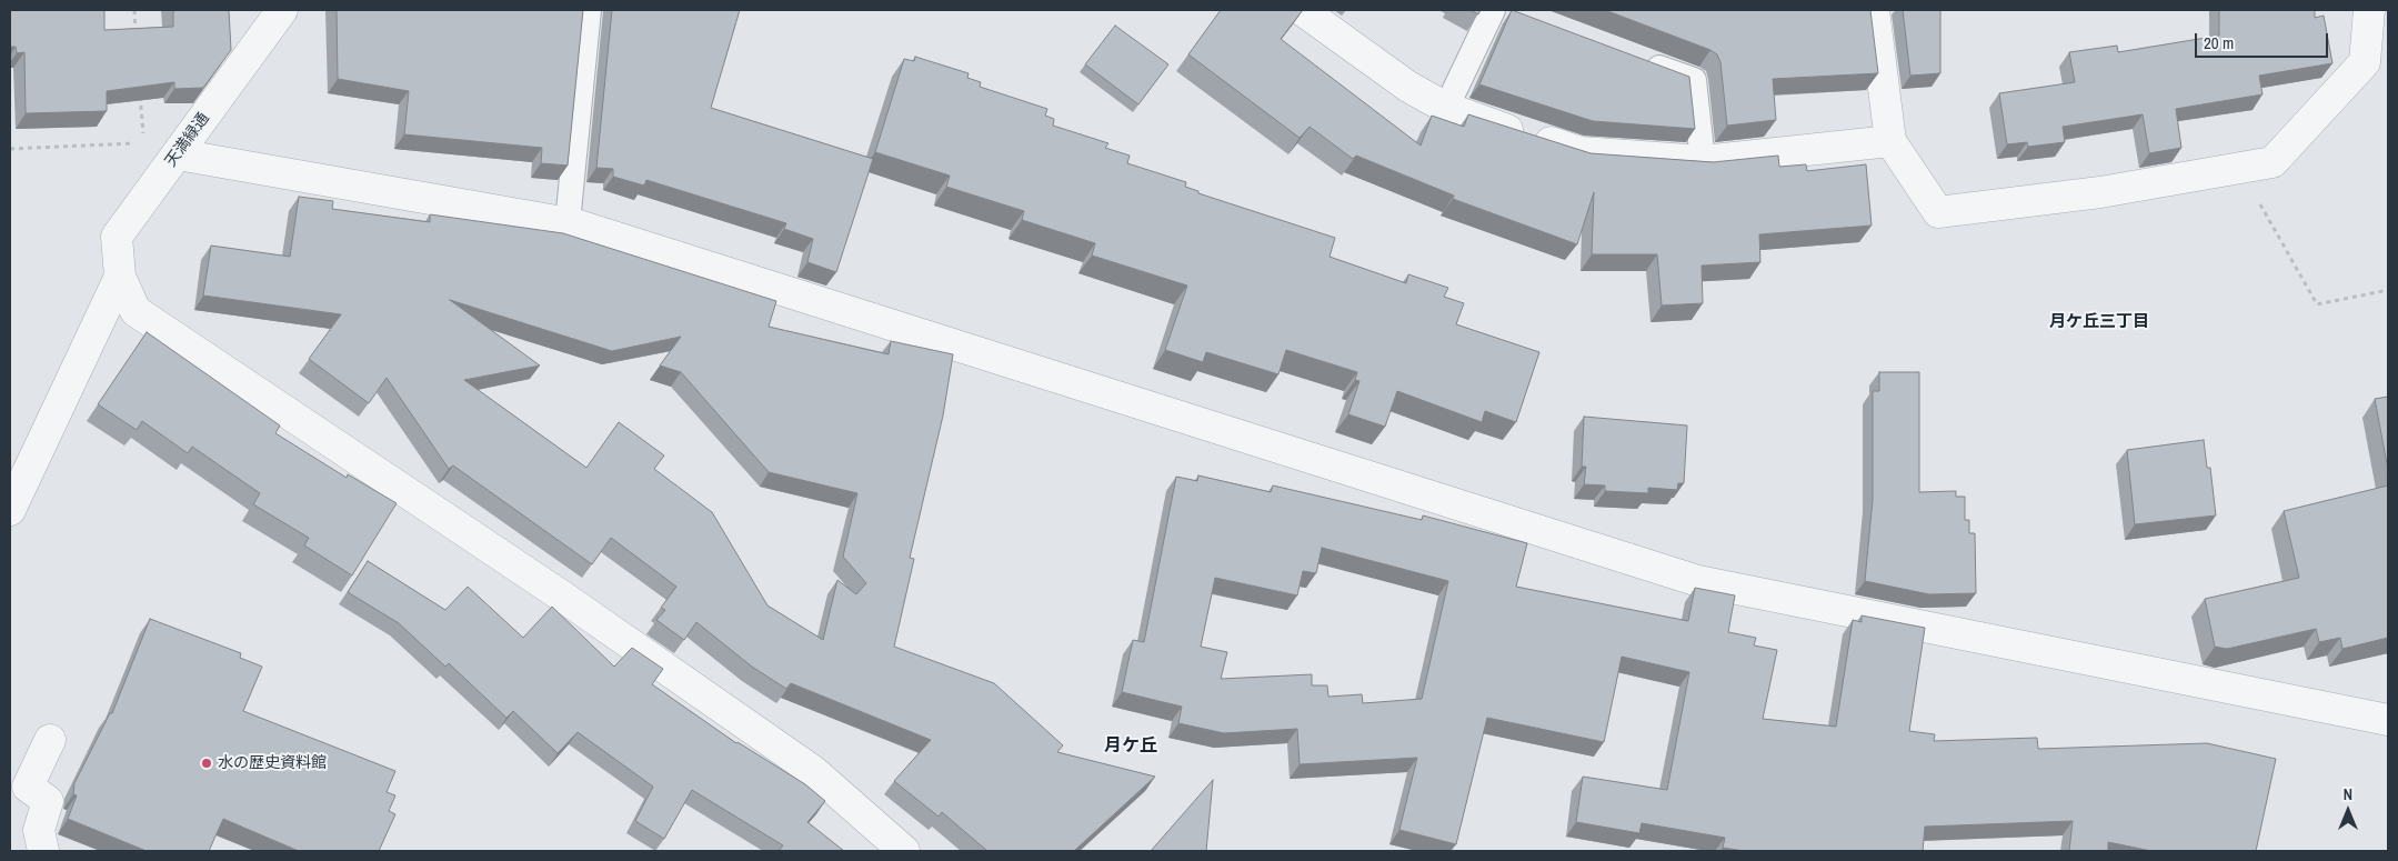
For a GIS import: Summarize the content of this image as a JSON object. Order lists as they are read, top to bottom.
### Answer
{
  "streets": {
    "street": ["天満緑通"]
  },
  "districts": ["月ケ丘三丁目", "月ケ丘"],
  "places": ["水の歴史資料館"],
  "scale_bar": "20 m",
  "north": "top"
}
